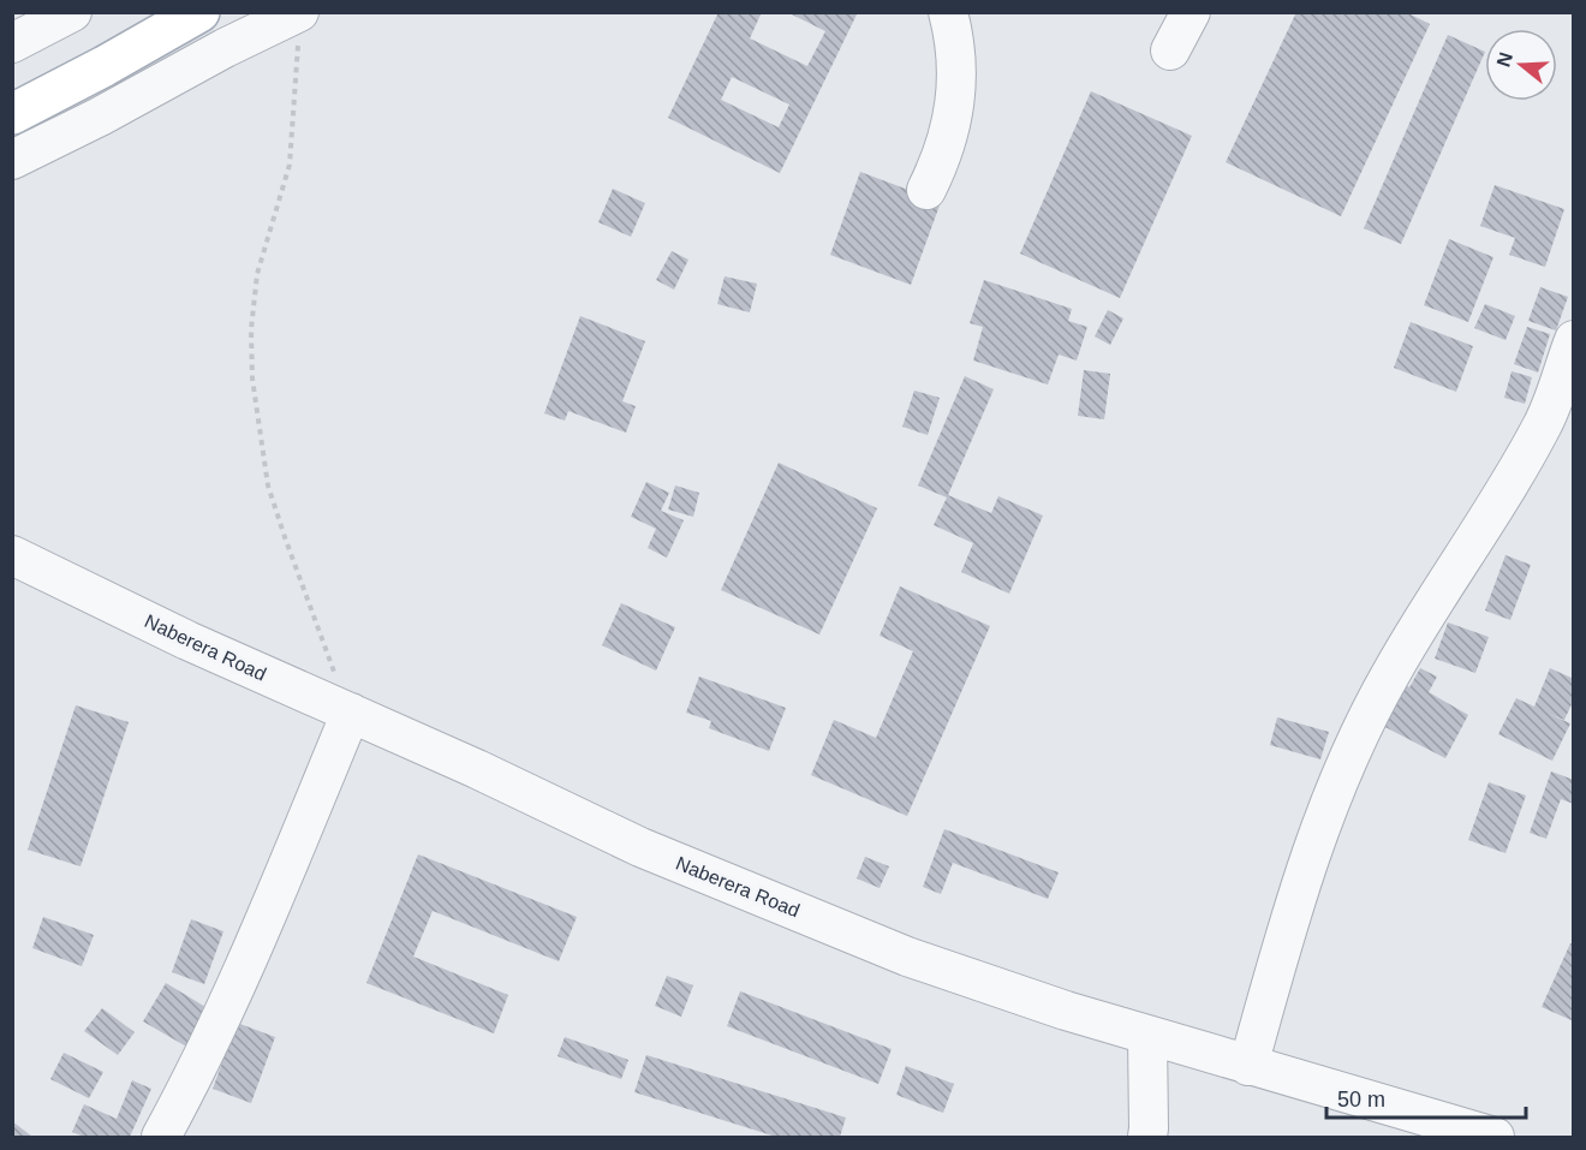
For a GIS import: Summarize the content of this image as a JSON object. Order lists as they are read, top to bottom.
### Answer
{
  "streets": {
    "street": ["Naberera Road"]
  },
  "scale_bar": "50 m",
  "north": "left"
}
